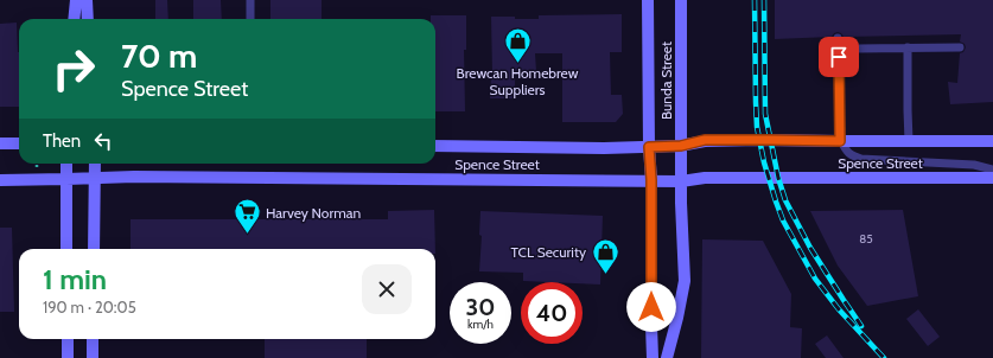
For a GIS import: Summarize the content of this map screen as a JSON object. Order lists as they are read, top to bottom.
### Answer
{
  "streets": {
    "street": ["Bunda Street", "Spence Street"]
  },
  "crossings": [
    ["Bunda Street", "Spence Street"]
  ],
  "places": {
    "shop": ["Brewcan Homebrew Suppliers", "TCL Security"],
    "supermarket": ["Harvey Norman"]
  },
  "house_numbers": ["85"],
  "page": {
    "turn": ["70 m", "Spence Street"],
    "then": "Then",
    "heading": ["1 min", "190 m · 20:05"],
    "speed": "30 km/h",
    "limit": "40"
  }
}
